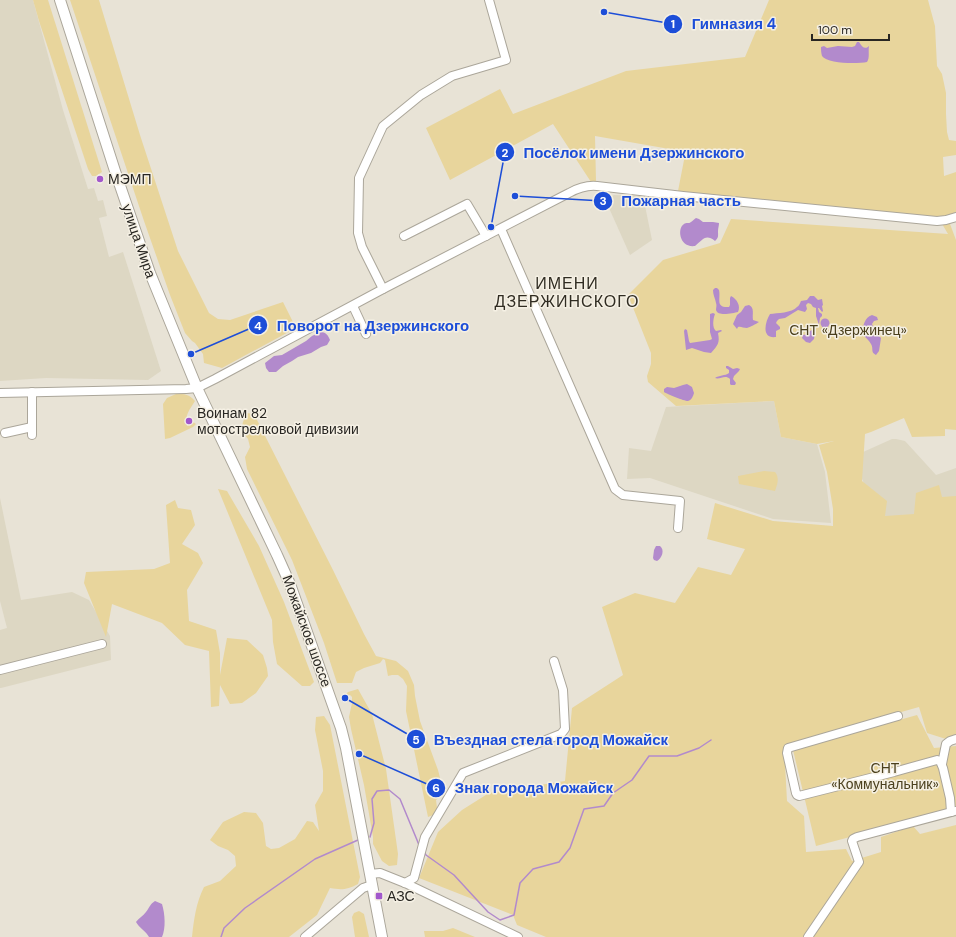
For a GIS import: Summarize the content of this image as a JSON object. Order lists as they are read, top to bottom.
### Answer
{
  "streets": {
    "main road": ["улица Мира", "Можайское шоссе"]
  },
  "crossings": [
    ["улица Мира", "Можайское шоссе"]
  ],
  "districts": ["ИМЕНИ ДЗЕРЖИНСКОГО"],
  "parks": ["СНТ «Дзержинец»", "СНТ «Коммунальник»"],
  "places": {
    "other": [
      "Гимназия 4",
      "МЭМП",
      "Пожарная часть",
      "Посёлок имени Дзержинского",
      "Поворот на Дзержинского",
      "Воинам 82 мотострелковой дивизии",
      "Въездная стела город Можайск",
      "Знак города Можайск"
    ],
    "transit": ["АЗС"]
  },
  "scale_bar": "100 m"
}
